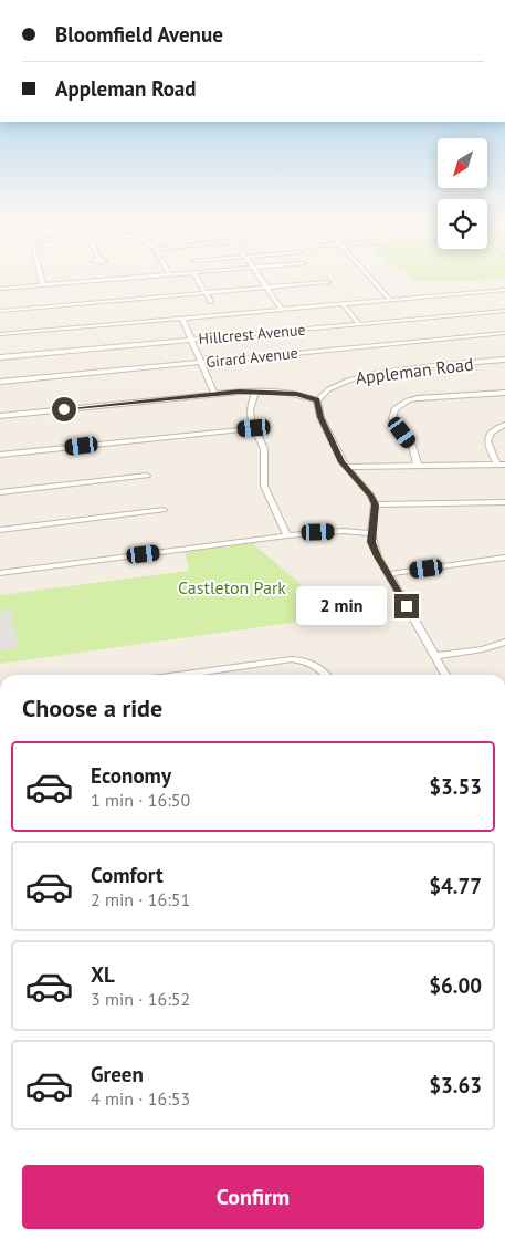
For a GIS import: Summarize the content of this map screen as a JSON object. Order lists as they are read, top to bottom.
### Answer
{
  "streets": {
    "street": ["Hillcrest Avenue", "Girard Avenue", "Appleman Road"]
  },
  "parks": ["Castleton Park"],
  "north": "bottom left",
  "page": {
    "banner": ["Bloomfield Avenue", "Appleman Road"],
    "bubble": "2 min",
    "heading": "Choose a ride",
    "list": [
      {
        "name": "Economy",
        "note": "1 min · 16:50",
        "value": "$3.53"
      },
      {
        "name": "Comfort",
        "note": "2 min · 16:51",
        "value": "$4.77"
      },
      {
        "name": "XL",
        "note": "3 min · 16:52",
        "value": "$6.00"
      },
      {
        "name": "Green",
        "note": "4 min · 16:53",
        "value": "$3.63"
      }
    ],
    "buttons": "Confirm"
  }
}
